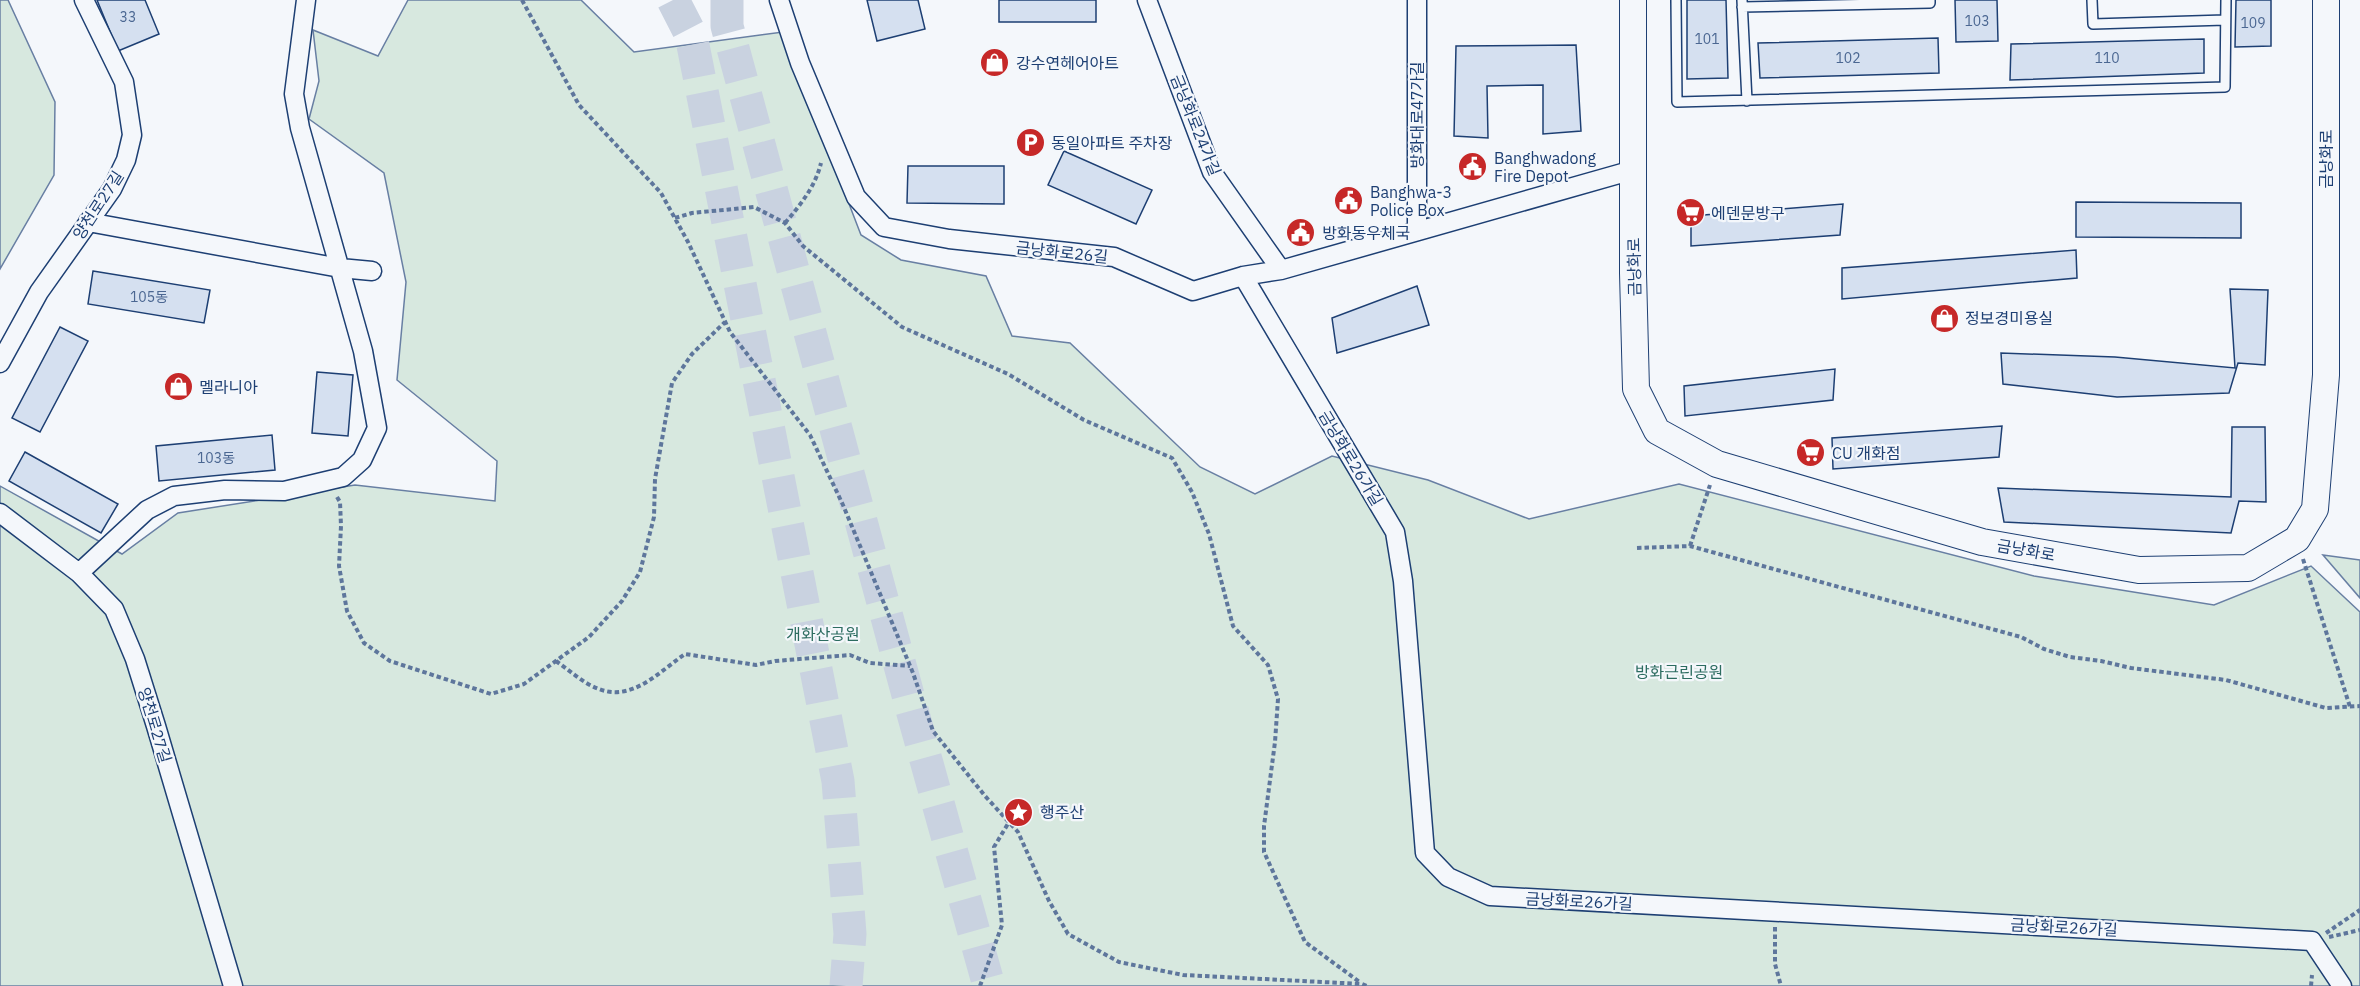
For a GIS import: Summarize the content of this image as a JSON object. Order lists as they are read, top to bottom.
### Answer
{
  "streets": {
    "street": [
      "방화대로47가길",
      "금낭화로24가길",
      "금낭화로",
      "양천로27길",
      "금낭화로26길",
      "금낭화로26가길"
    ]
  },
  "crossings": [
    ["방화대로47가길", "금낭화로26길"],
    ["금낭화로24가길", "금낭화로26길"],
    ["금낭화로", "금낭화로26길"],
    ["금낭화로26길", "금낭화로26가길"]
  ],
  "parks": ["개화산공원", "방화근린공원"],
  "places": {
    "shop": ["강수연헤어아트", "정보경미용실", "멜라니아"],
    "parking": ["동일아파트 주차장"],
    "public building": ["Banghwadong Fire Depot", "Banghwa-3 Police Box", "방화동우체국"],
    "supermarket": ["에덴문방구", "CU 개화점"],
    "place": ["행주산"]
  },
  "house_numbers": [
    "33",
    "103",
    "109",
    "101",
    "102",
    "110",
    "105동",
    "103동"
  ]
}
